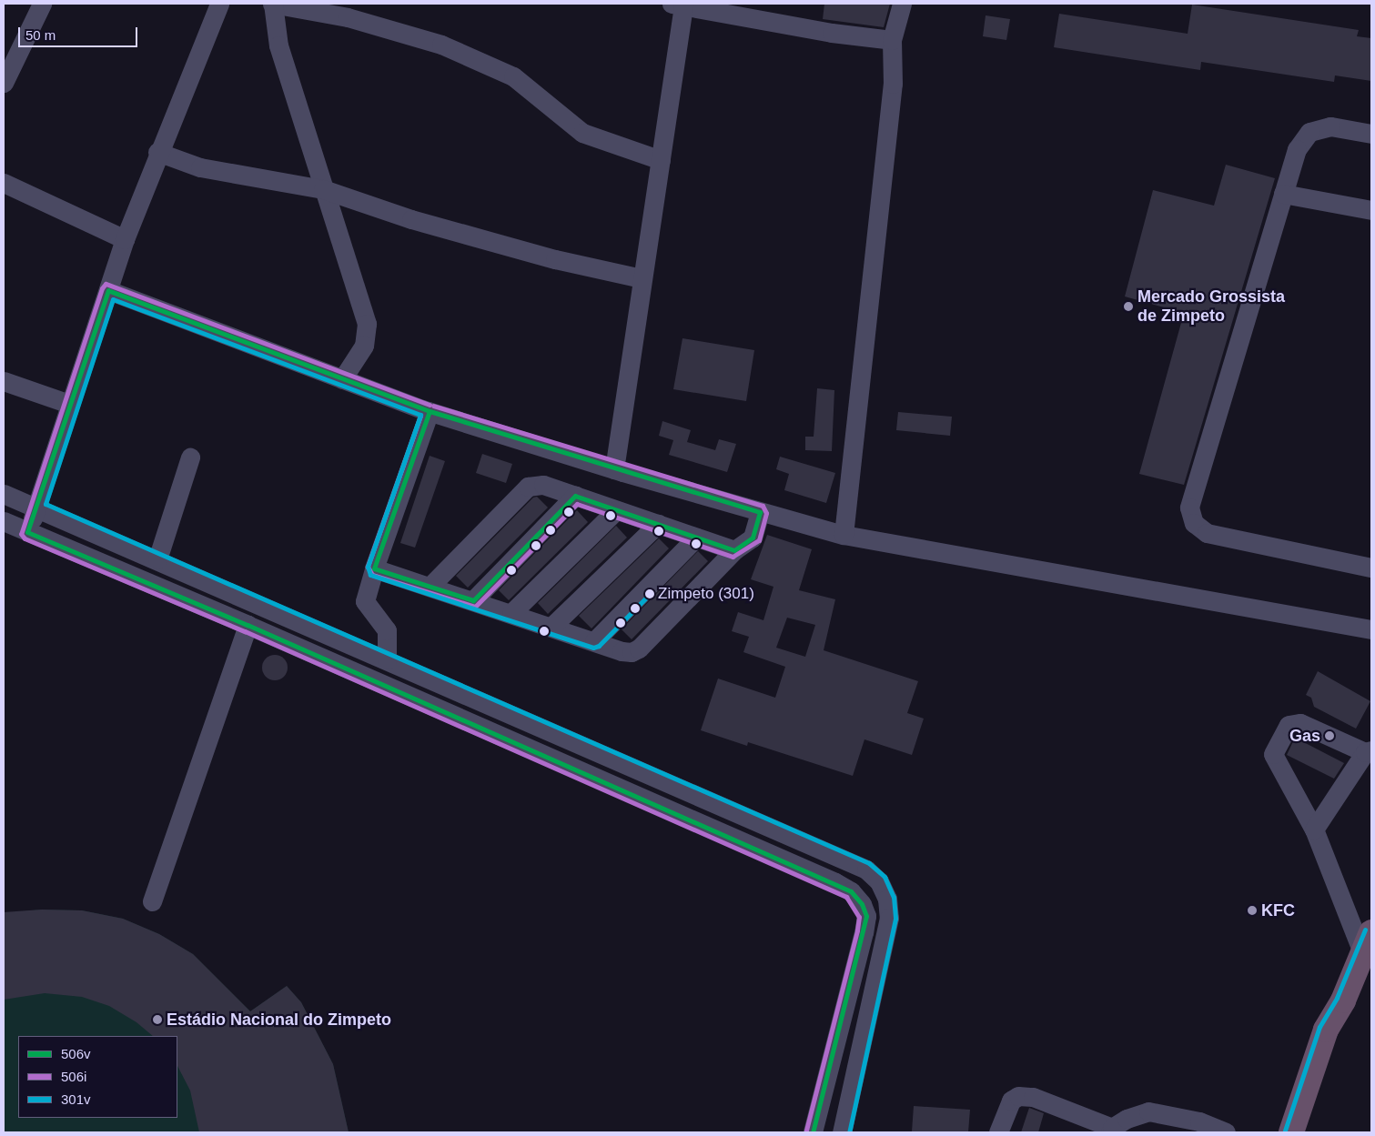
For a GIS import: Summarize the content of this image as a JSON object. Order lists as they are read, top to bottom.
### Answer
{
  "places": [
    "Mercado Grossista de Zimpeto",
    "Zimpeto (301)",
    "Gas",
    "KFC",
    "Estádio Nacional do Zimpeto"
  ],
  "lines": ["transit line 506i", "transit line 506v", "transit line 301v"],
  "legend": ["506v", "506i", "301v"],
  "scale_bar": "50 m"
}
